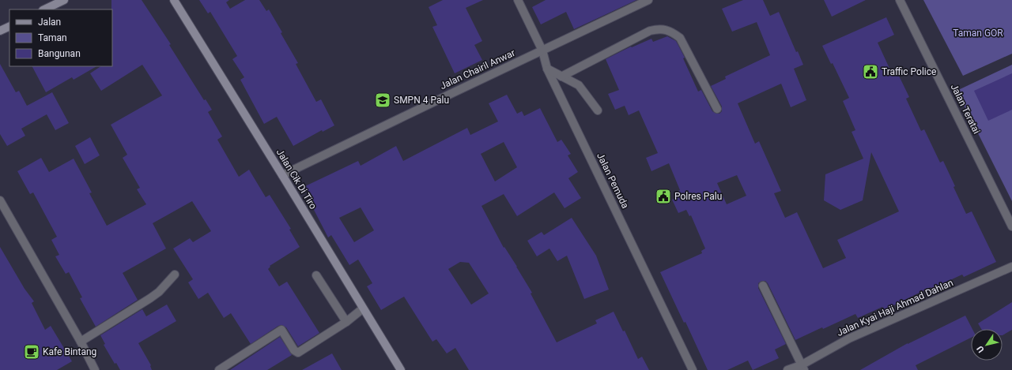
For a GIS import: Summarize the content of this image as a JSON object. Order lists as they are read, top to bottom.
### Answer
{
  "streets": {
    "street": [
      "Jalan Chairil Anwar",
      "Jalan Teratai",
      "Jalan Cik Di Tiro",
      "Jalan Pemuda",
      "Jalan Kyai Haji Ahmad Dahlan"
    ]
  },
  "crossings": [
    ["Jalan Chairil Anwar", "Jalan Cik Di Tiro"],
    ["Jalan Chairil Anwar", "Jalan Pemuda"]
  ],
  "parks": ["Taman GOR"],
  "places": {
    "public building": ["Traffic Police", "Polres Palu"],
    "school or university": ["SMPN 4 Palu"],
    "cafe": ["Kafe Bintang"]
  },
  "legend": ["Jalan", "Taman", "Bangunan"],
  "north": "bottom left"
}
